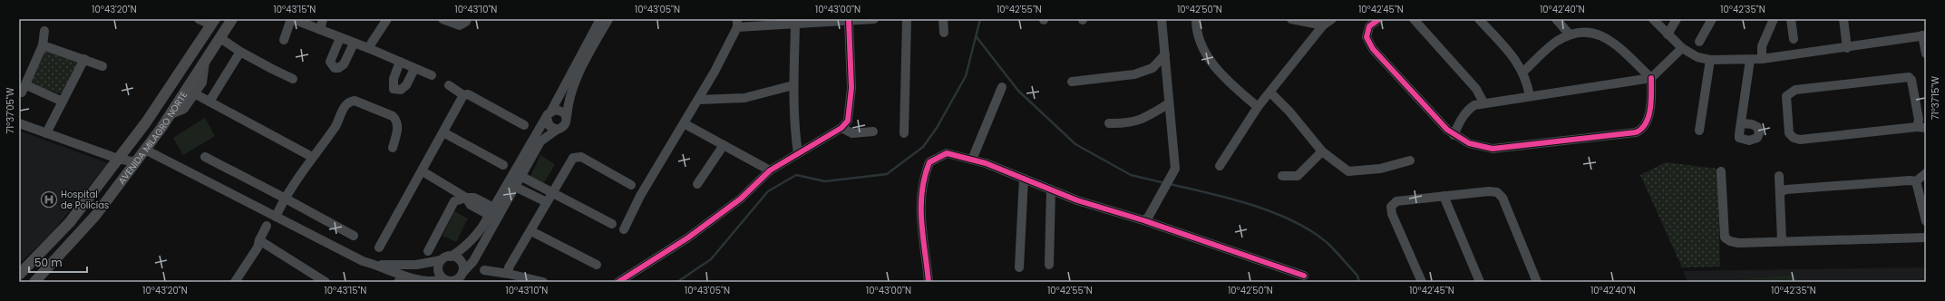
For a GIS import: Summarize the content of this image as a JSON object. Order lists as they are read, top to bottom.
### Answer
{
  "streets": {
    "main road": ["AVENIDA MILAGRO NORTE"]
  },
  "places": {
    "hospital": ["Hospital de Policías"]
  },
  "scale_bar": "50 m",
  "coordinates": [
    "10°43'20\"N",
    "10°43'15\"N",
    "10°43'10\"N",
    "10°43'05\"N",
    "10°43'00\"N",
    "10°42'55\"N",
    "10°42'50\"N",
    "10°42'45\"N",
    "10°42'40\"N",
    "10°42'35\"N",
    "71°37'15\"W",
    "71°37'05\"W"
  ]
}
